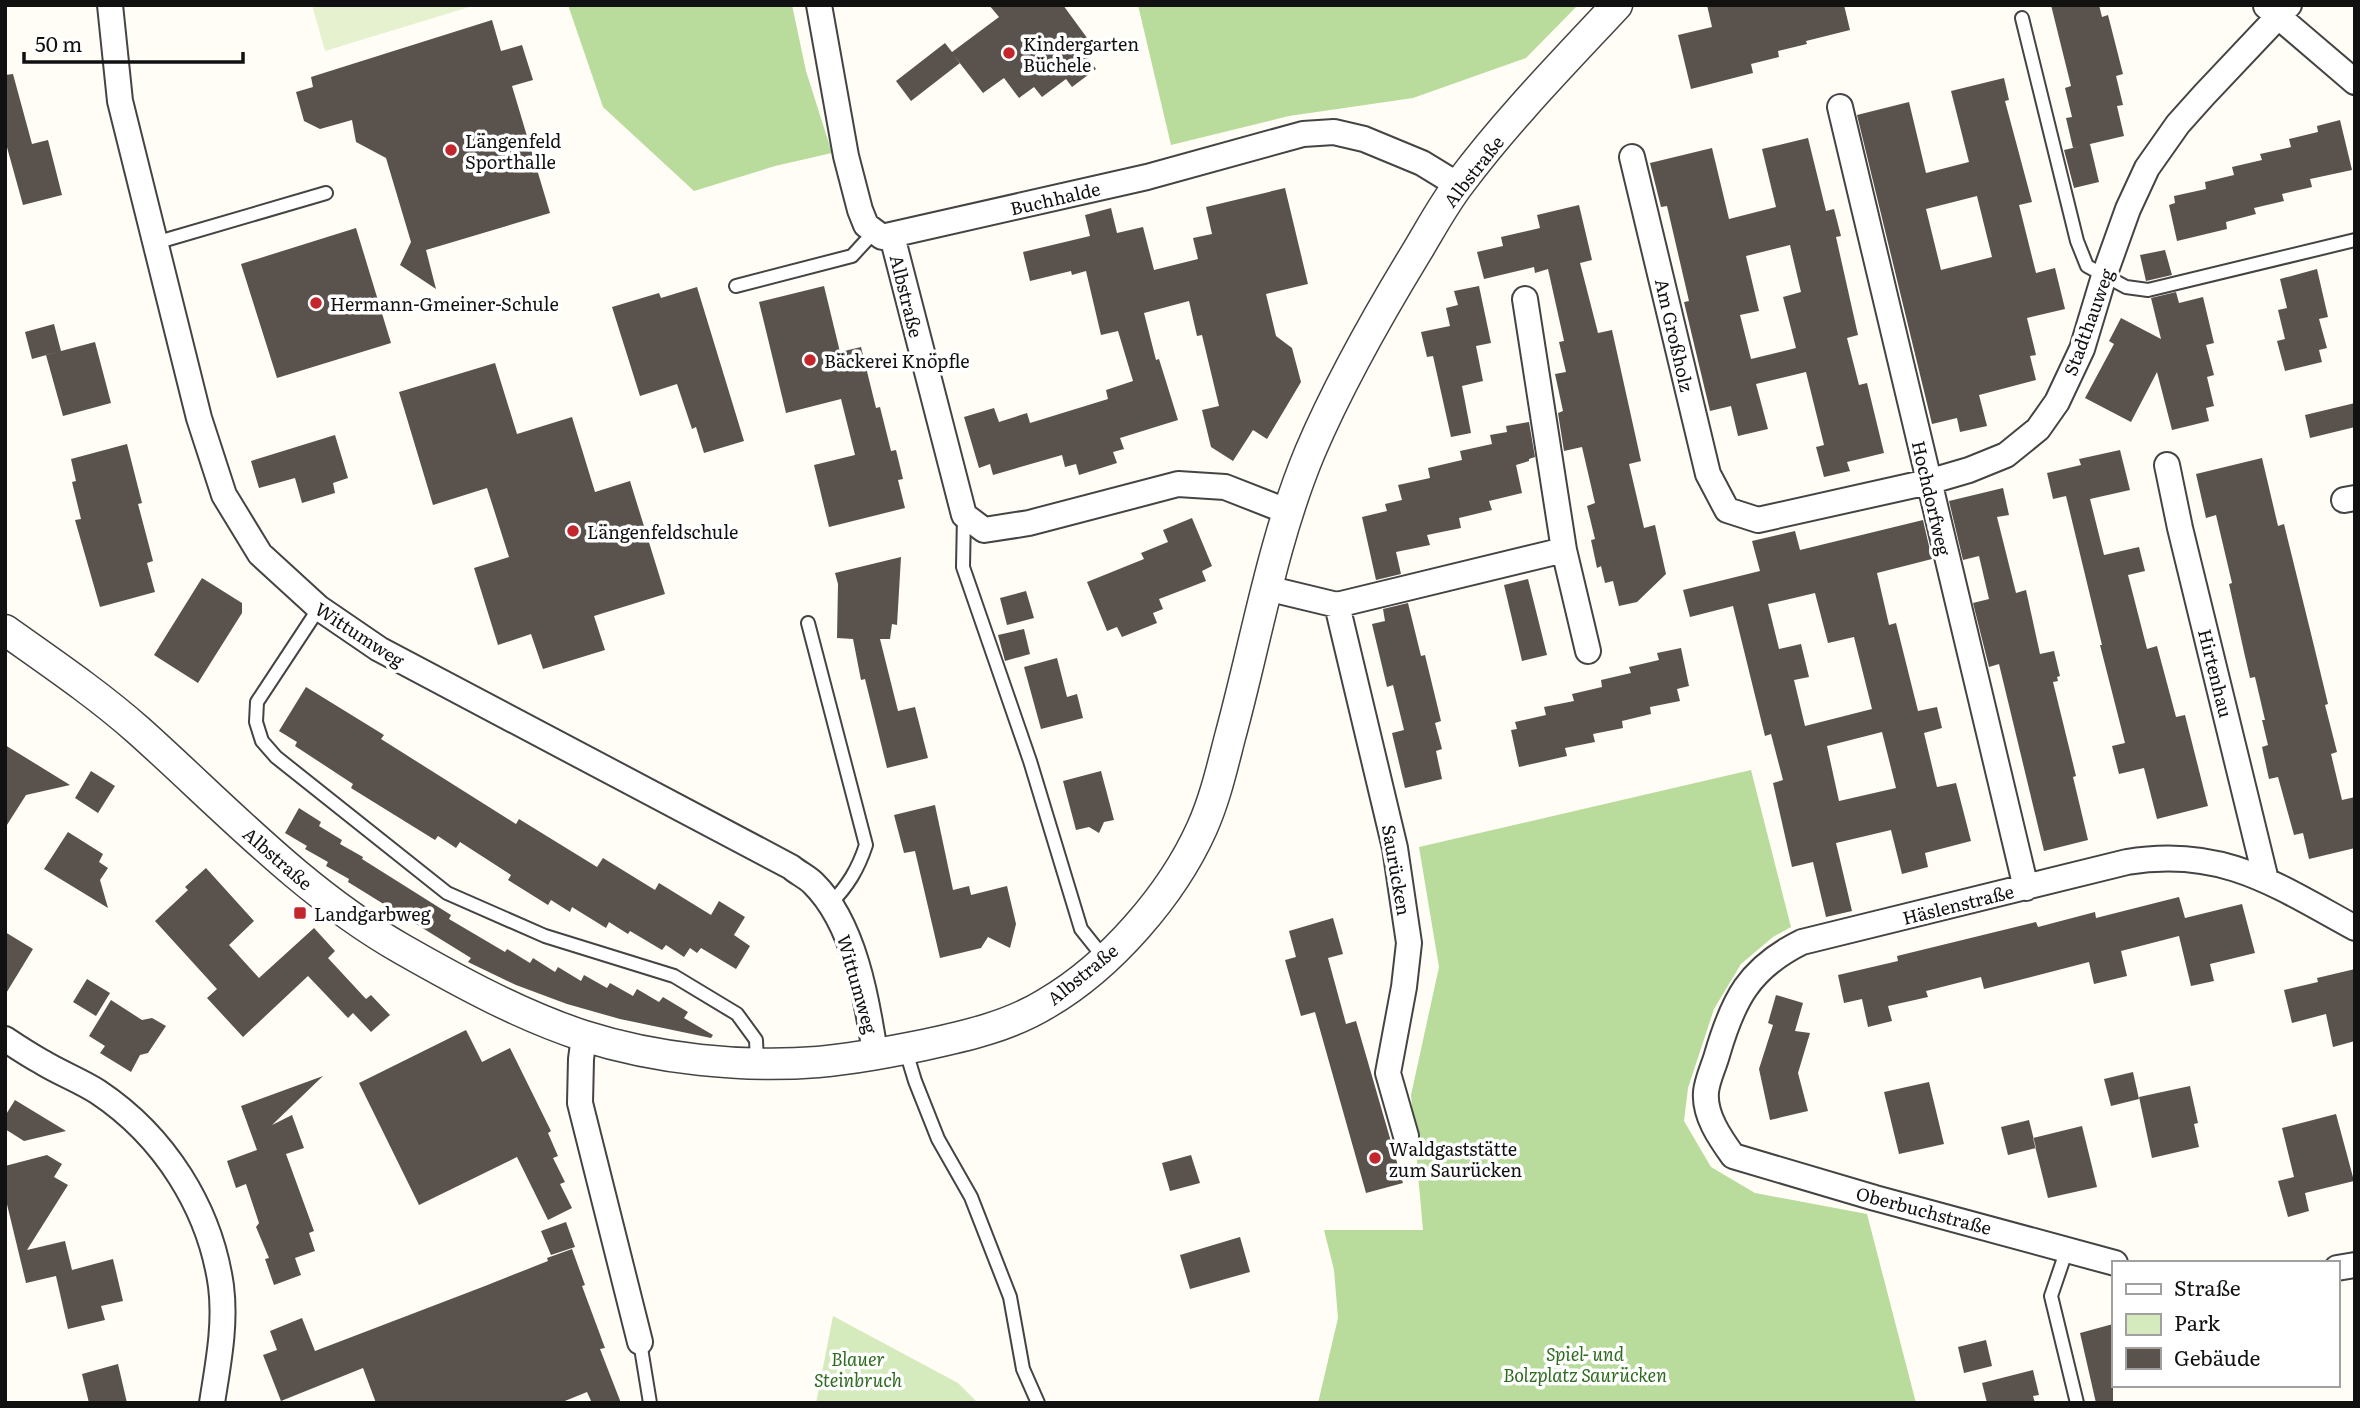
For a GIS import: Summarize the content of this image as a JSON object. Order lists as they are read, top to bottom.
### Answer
{
  "streets": {
    "street": [
      "Albstraße",
      "Buchhalde",
      "Stadthauweg",
      "Am Großholz",
      "Hochdorfweg",
      "Wittumweg",
      "Hirtenhau",
      "Saurücken",
      "Häslenstraße",
      "Oberbuchstraße"
    ]
  },
  "crossings": [
    ["Albstraße", "Buchhalde"],
    ["Albstraße", "Wittumweg"],
    ["Stadthauweg", "Am Großholz"],
    ["Stadthauweg", "Hochdorfweg"],
    ["Hochdorfweg", "Häslenstraße"],
    ["Hirtenhau", "Häslenstraße"],
    ["Häslenstraße", "Oberbuchstraße"]
  ],
  "parks": ["Spiel- und Bolzplatz Saurücken", "Blauer Steinbruch"],
  "places": {
    "other": [
      "Kindergarten Büchele",
      "Längenfeld Sporthalle",
      "Hermann-Gmeiner-Schule",
      "Bäckerei Knöpfle",
      "Längenfeldschule",
      "Waldgaststätte zum Saurücken"
    ],
    "transit": ["Landgarbweg"]
  },
  "legend": ["Straße", "Park", "Gebäude"],
  "scale_bar": "50 m"
}
